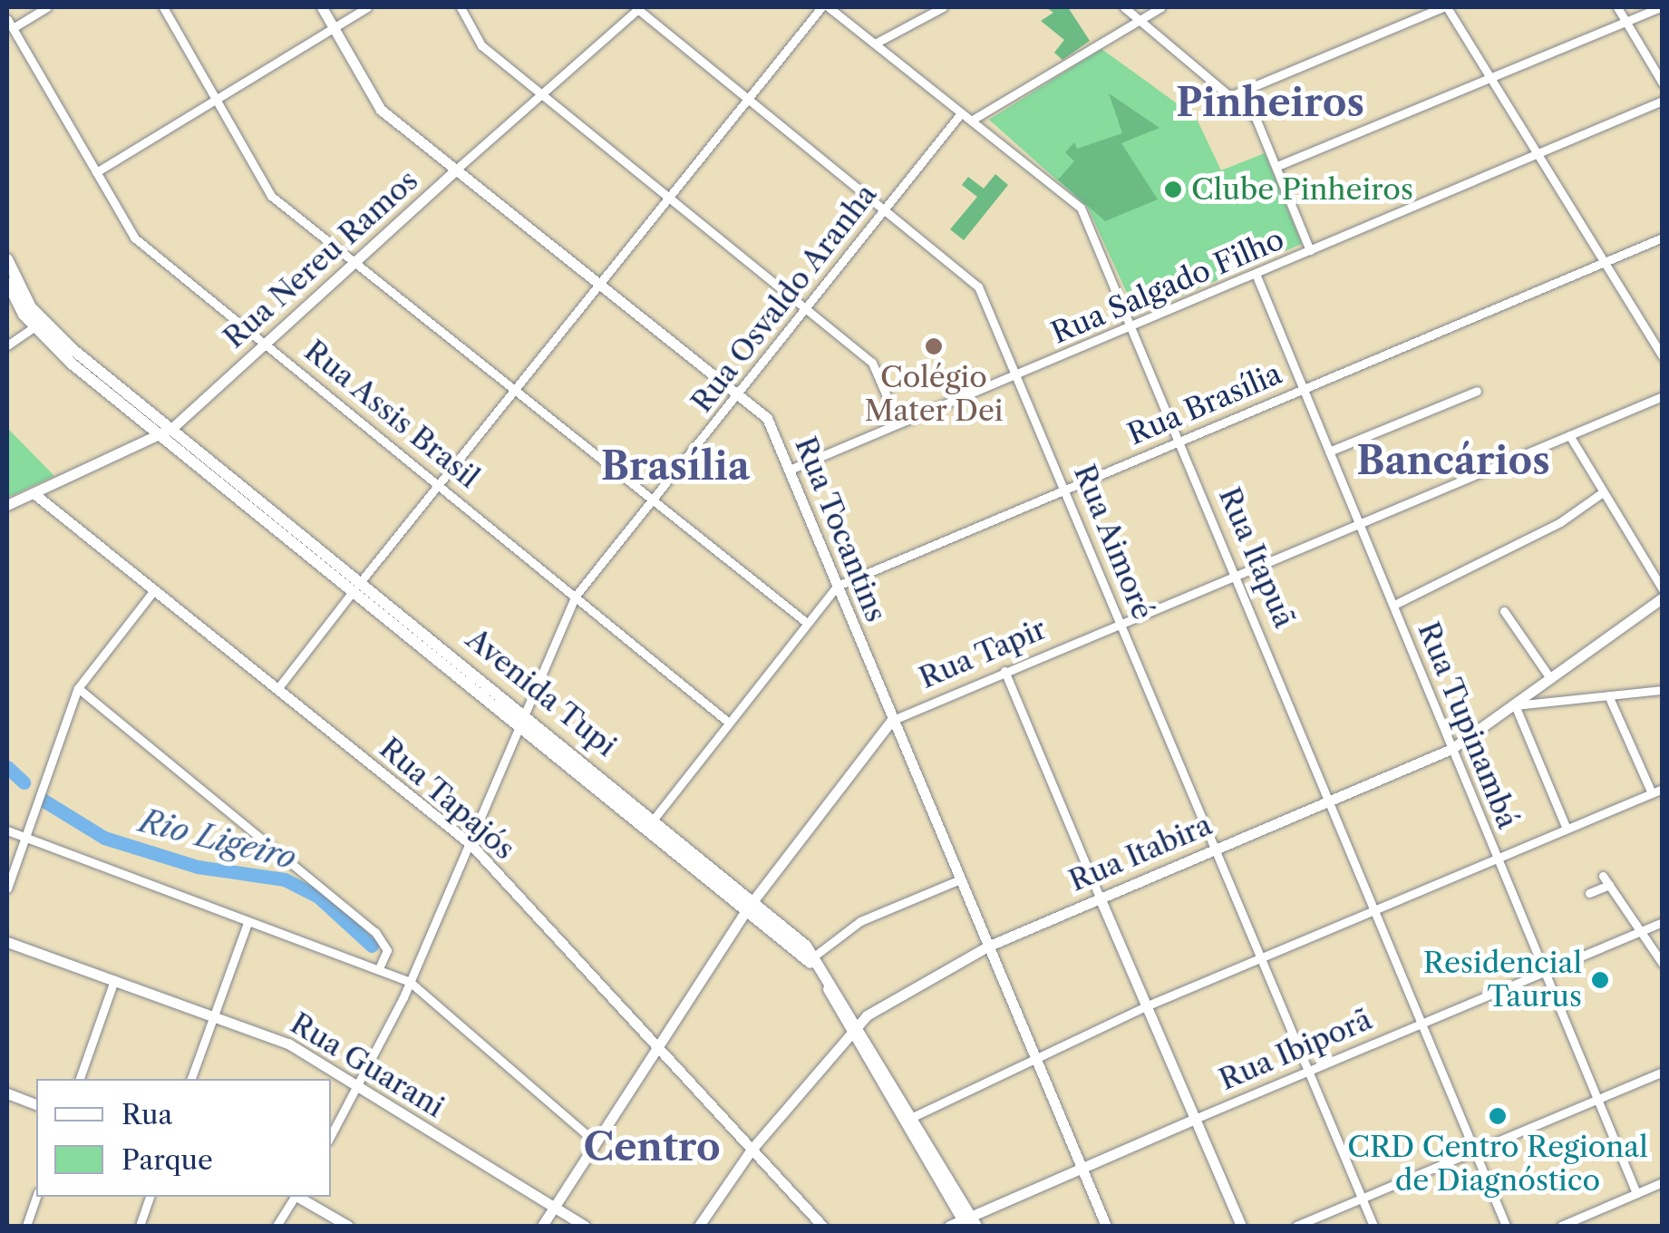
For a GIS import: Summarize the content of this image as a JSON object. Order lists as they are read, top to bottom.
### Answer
{
  "streets": {
    "main road": ["Avenida Tupi"],
    "street": [
      "Rua Nereu Ramos",
      "Rua Salgado Filho",
      "Rua Osvaldo Aranha",
      "Rua Brasília",
      "Rua Assis Brasil",
      "Rua Tocantins",
      "Rua Aimoré",
      "Rua Itapuã",
      "Rua Tapir",
      "Rua Tupinambá",
      "Rua Tapajós",
      "Rua Itabira",
      "Rua Ibiporã",
      "Rua Guarani"
    ]
  },
  "crossings": [
    ["Rua Nereu Ramos", "Rua Assis Brasil"],
    ["Rua Nereu Ramos", "Rua Tocantins"],
    ["Rua Nereu Ramos", "Rua Aimoré"],
    ["Rua Nereu Ramos", "Avenida Tupi"],
    ["Rua Nereu Ramos", "Rua Tapajós"],
    ["Rua Salgado Filho", "Rua Tocantins"],
    ["Rua Salgado Filho", "Rua Aimoré"],
    ["Rua Salgado Filho", "Rua Itapuã"],
    ["Rua Salgado Filho", "Rua Tupinambá"],
    ["Rua Osvaldo Aranha", "Rua Assis Brasil"],
    ["Rua Osvaldo Aranha", "Rua Tocantins"],
    ["Rua Osvaldo Aranha", "Rua Aimoré"],
    ["Rua Osvaldo Aranha", "Rua Itapuã"],
    ["Rua Osvaldo Aranha", "Avenida Tupi"],
    ["Rua Osvaldo Aranha", "Rua Tapajós"],
    ["Rua Osvaldo Aranha", "Rua Guarani"],
    ["Rua Brasília", "Rua Assis Brasil"],
    ["Rua Brasília", "Rua Tocantins"],
    ["Rua Brasília", "Rua Aimoré"],
    ["Rua Brasília", "Rua Itapuã"],
    ["Rua Brasília", "Avenida Tupi"],
    ["Rua Brasília", "Rua Tupinambá"],
    ["Rua Tocantins", "Rua Tapir"],
    ["Rua Tocantins", "Rua Itabira"],
    ["Rua Tocantins", "Rua Ibiporã"],
    ["Rua Aimoré", "Rua Tapir"],
    ["Rua Aimoré", "Rua Itabira"],
    ["Rua Aimoré", "Rua Ibiporã"],
    ["Rua Itapuã", "Rua Tapir"],
    ["Rua Itapuã", "Rua Itabira"],
    ["Rua Itapuã", "Rua Ibiporã"],
    ["Rua Tapir", "Avenida Tupi"],
    ["Rua Tapir", "Rua Tupinambá"],
    ["Rua Tapir", "Rua Tapajós"],
    ["Rua Tapir", "Rua Guarani"],
    ["Avenida Tupi", "Rua Itabira"],
    ["Avenida Tupi", "Rua Ibiporã"],
    ["Rua Tupinambá", "Rua Itabira"],
    ["Rua Tupinambá", "Rua Ibiporã"],
    ["Rua Tapajós", "Rua Itabira"]
  ],
  "districts": [
    "Pinheiros",
    "Bancários",
    "Brasília",
    "Centro"
  ],
  "water": ["Rio Ligeiro"],
  "places": [
    "Clube Pinheiros",
    "Colégio Mater Dei",
    "Residencial Taurus",
    "CRD Centro Regional de Diagnóstico"
  ],
  "legend": ["Rua", "Parque"]
}
